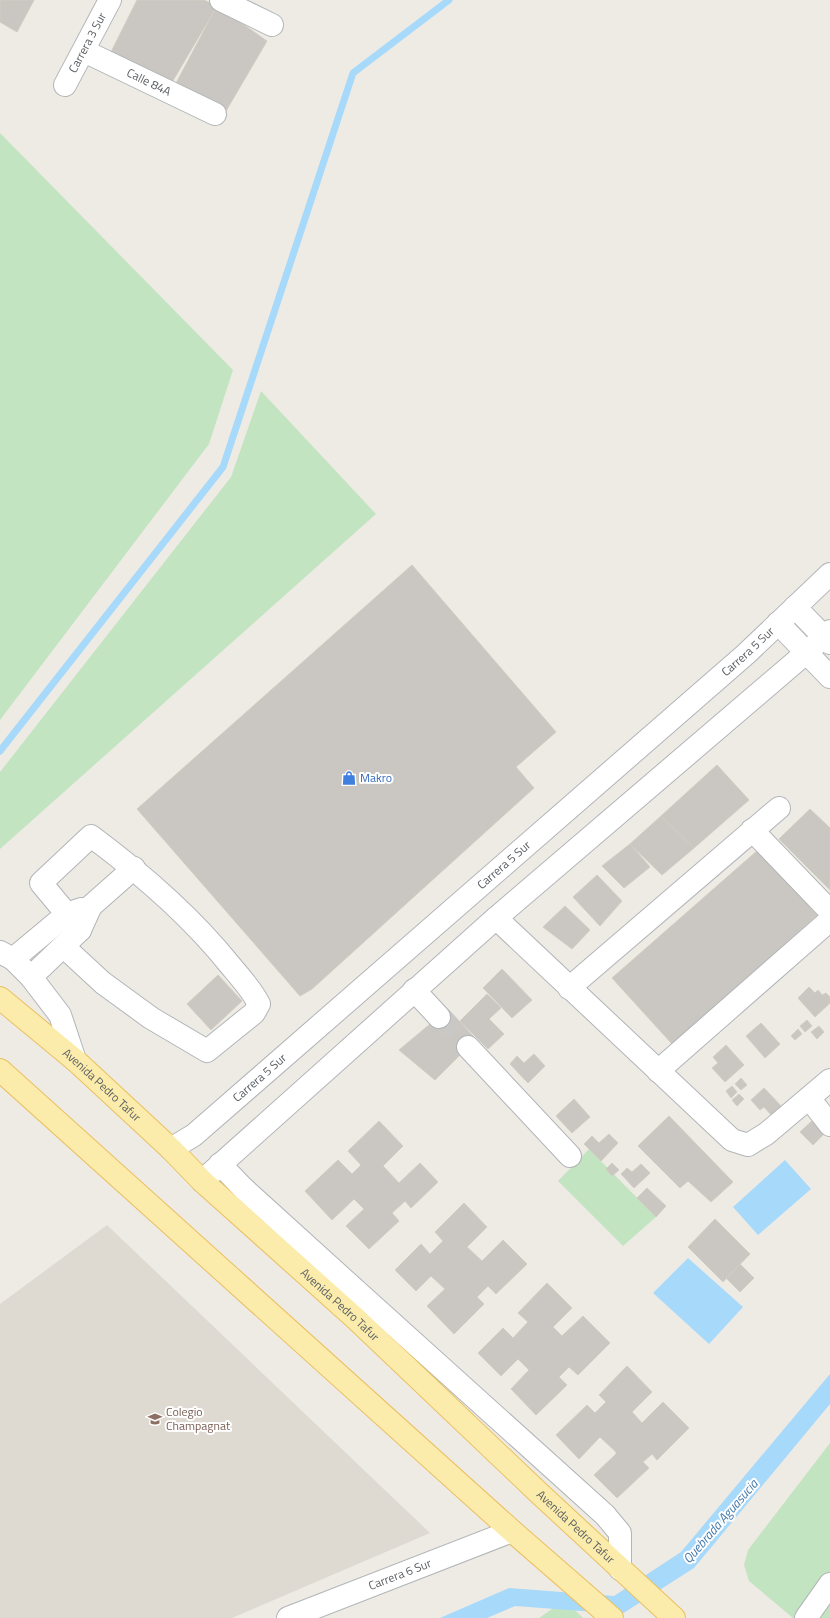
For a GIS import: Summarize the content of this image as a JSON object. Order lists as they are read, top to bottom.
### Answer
{
  "streets": {
    "main road": ["Avenida Pedro Tafur"],
    "street": [
      "Carrera 3 Sur",
      "Calle 84A",
      "Carrera 5 Sur",
      "Carrera 6 Sur"
    ]
  },
  "crossings": [
    ["Carrera 3 Sur", "Calle 84A"],
    ["Carrera 5 Sur", "Avenida Pedro Tafur"]
  ],
  "water": ["Quebrada Aguasucia"],
  "places": {
    "shop": ["Makro"],
    "school or university": ["Colegio Champagnat"]
  }
}
